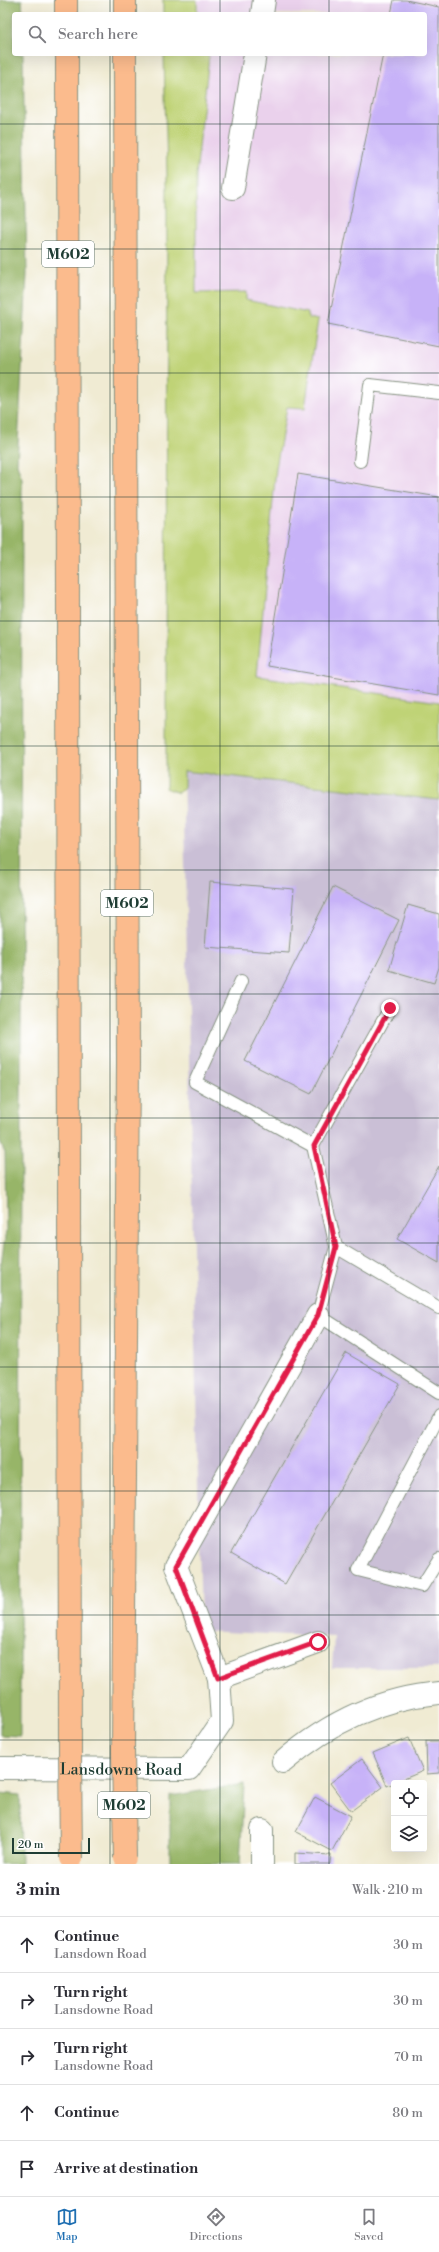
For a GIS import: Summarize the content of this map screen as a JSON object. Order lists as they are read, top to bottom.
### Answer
{
  "streets": {
    "highway": ["M602"],
    "street": ["Lansdowne Road"]
  },
  "scale_bar": "20 m",
  "page": {
    "search": "Search here",
    "scale": "20 m",
    "heading": ["3 min", "Walk · 210 m"],
    "list": [
      ["Continue", "Lansdown Road", "30 m"],
      ["Turn right", "Lansdowne Road", "30 m"],
      ["Turn right", "Lansdowne Road", "70 m"],
      ["Continue", "80 m"],
      "Arrive at destination"
    ],
    "nav": ["Map", "Directions", "Saved"]
  }
}
